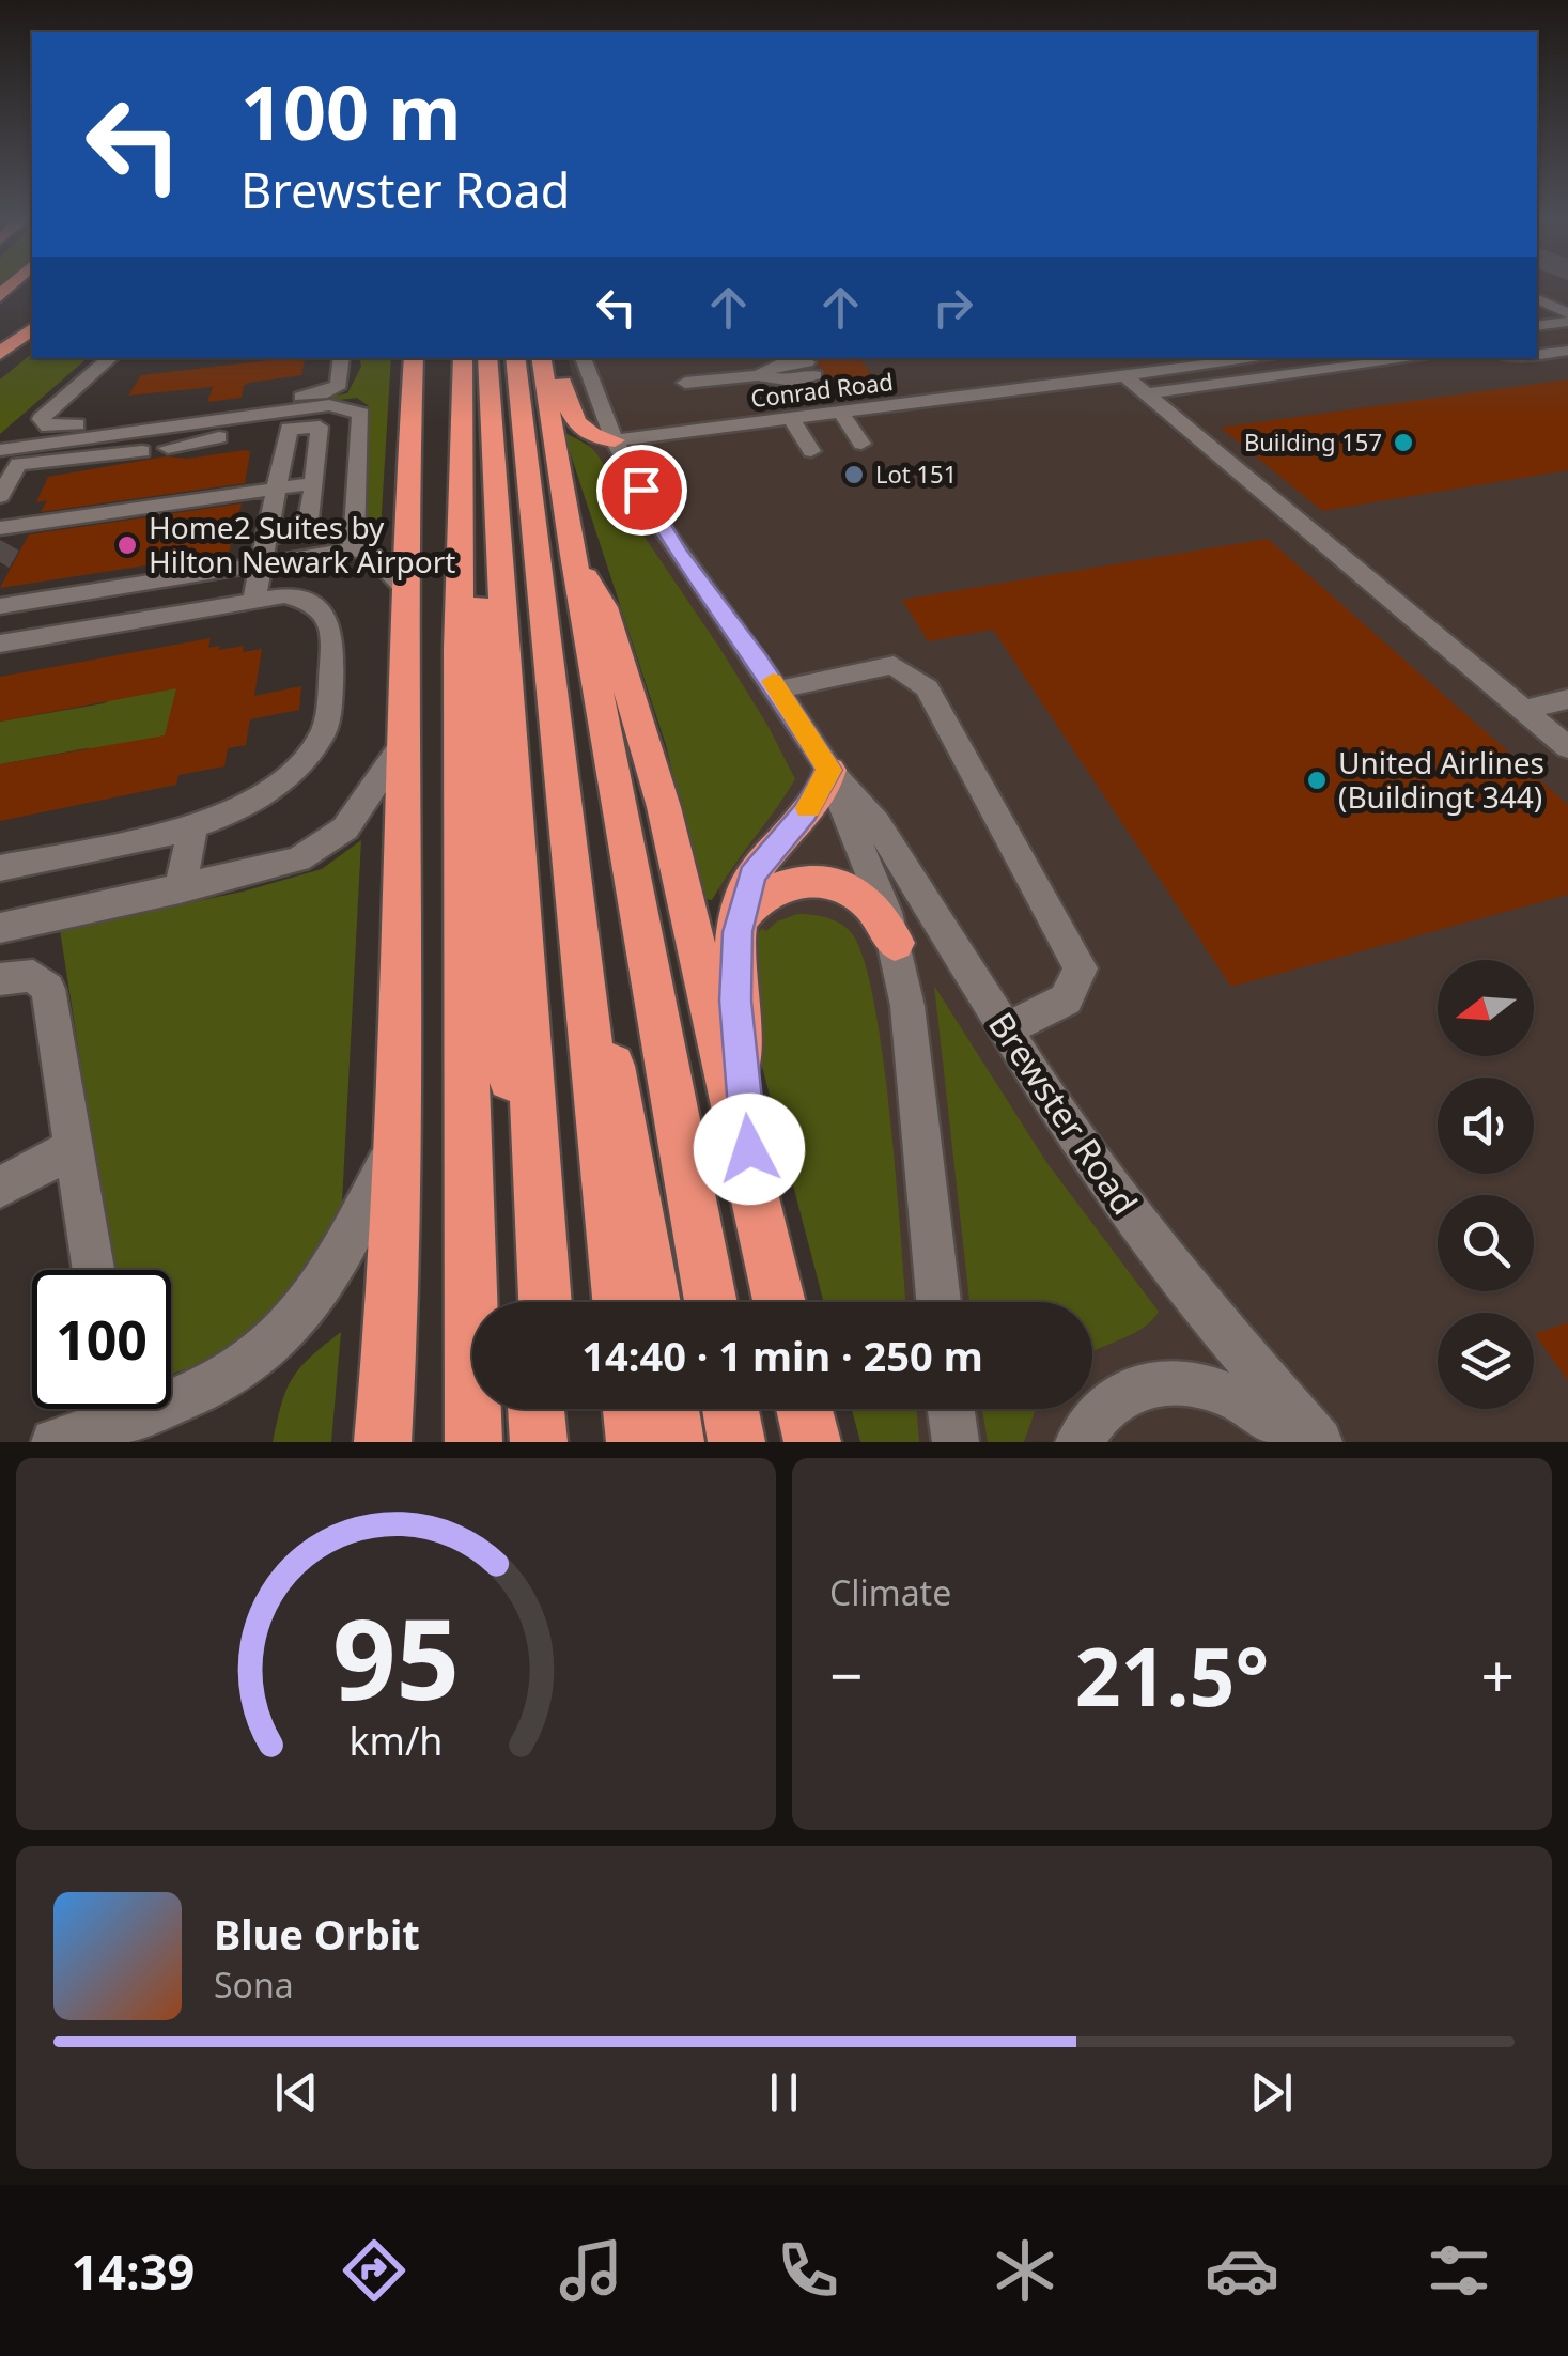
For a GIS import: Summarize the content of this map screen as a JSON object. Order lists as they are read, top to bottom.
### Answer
{
  "streets": {
    "street": ["Conrad Road", "Brewster Road"]
  },
  "crossings": [
    ["Conrad Road", "Brewster Road"]
  ],
  "places": [
    "Building 157",
    "Lot 151",
    "Home2 Suites by Hilton Newark Airport",
    "United Airlines (Buildingt 344)"
  ],
  "north": "left",
  "page": {
    "turn": ["100 m", "Brewster Road"],
    "limit": "100",
    "trip": "14:40 · 1 min · 250 m",
    "tile": "Climate",
    "heat": ["−", "21.5°", "+"],
    "song": ["Blue Orbit", "Sona"],
    "tabs": "14:39",
    "gauge": ["95", "km/h"]
  }
}
